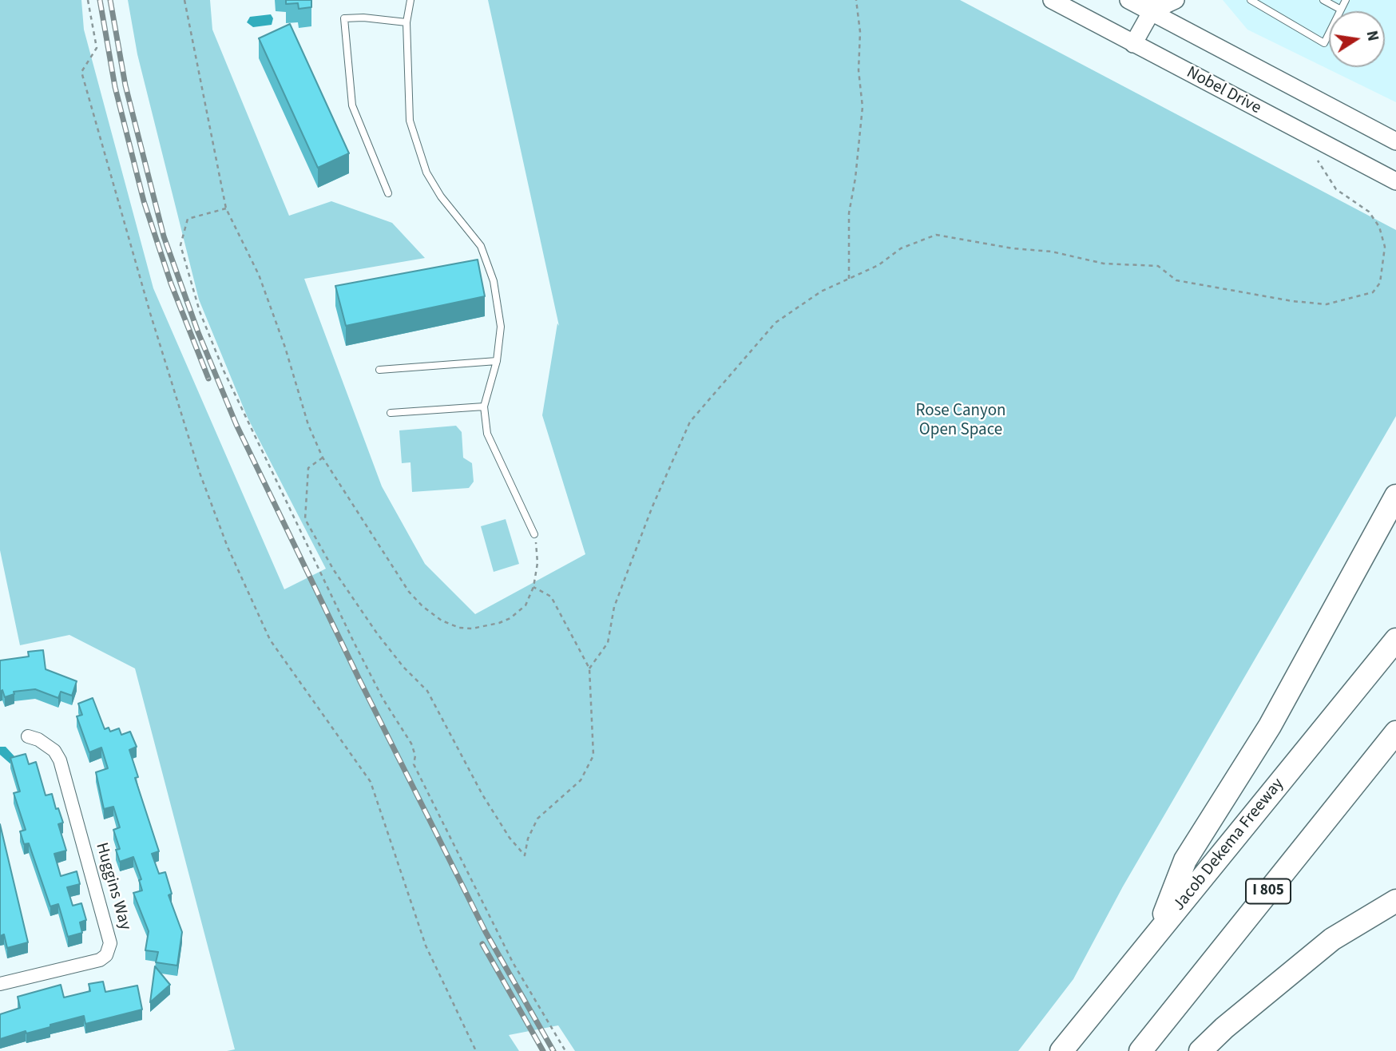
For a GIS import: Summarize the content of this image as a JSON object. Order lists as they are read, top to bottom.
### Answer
{
  "streets": {
    "highway": ["Jacob Dekema Freeway", "I 805"],
    "main road": ["Nobel Drive"],
    "street": ["Huggins Way"]
  },
  "parks": ["Rose Canyon Open Space"],
  "north": "right"
}
